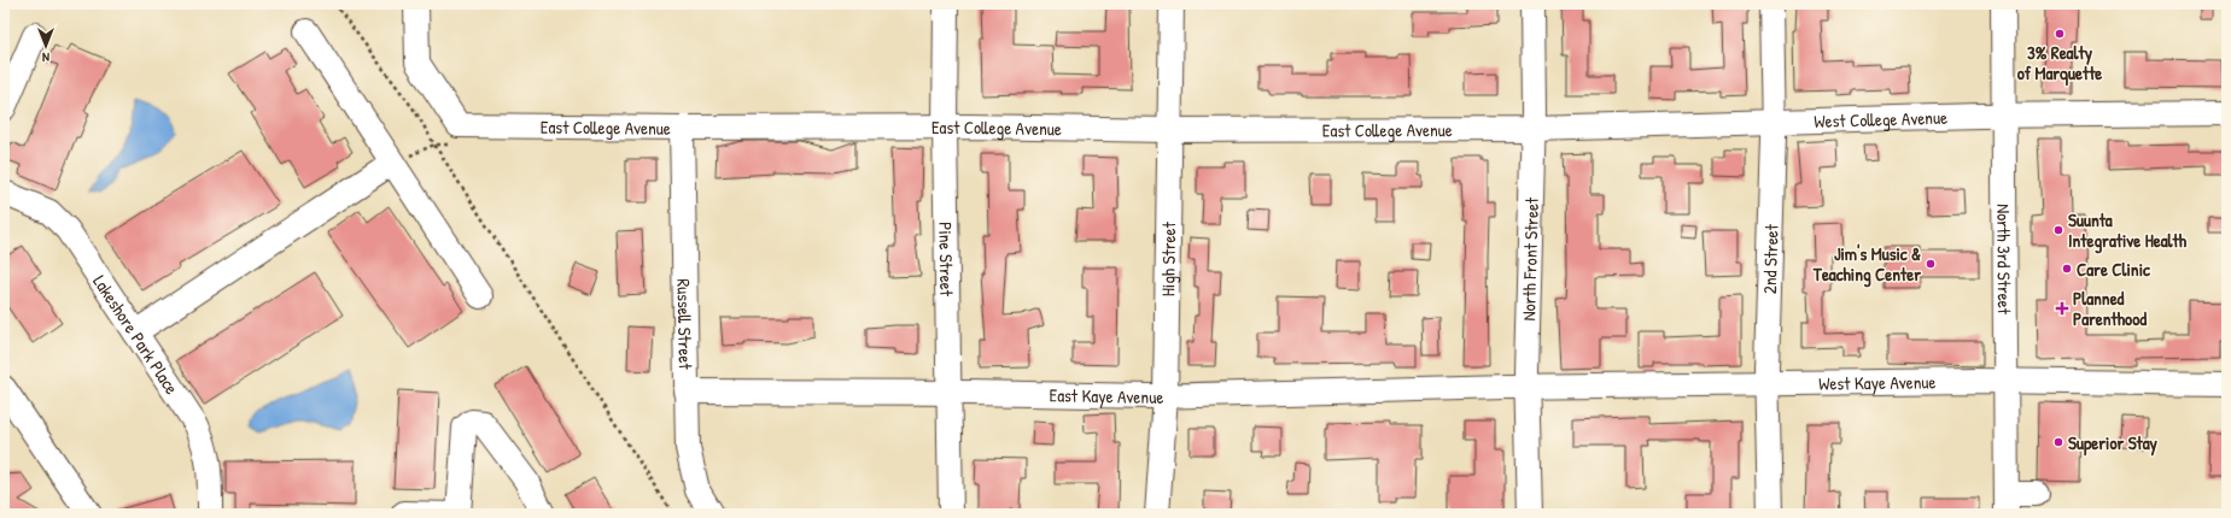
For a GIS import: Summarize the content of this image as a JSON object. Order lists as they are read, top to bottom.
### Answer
{
  "streets": {
    "street": [
      "West College Avenue",
      "East College Avenue",
      "Pine Street",
      "High Street",
      "North Front Street",
      "2nd Street",
      "North 3rd Street",
      "Russell Street",
      "Lakeshore Park Place",
      "West Kaye Avenue",
      "East Kaye Avenue"
    ]
  },
  "crossings": [
    ["West College Avenue", "East College Avenue"],
    ["West College Avenue", "North Front Street"],
    ["West College Avenue", "2nd Street"],
    ["West College Avenue", "North 3rd Street"],
    ["East College Avenue", "Pine Street"],
    ["East College Avenue", "High Street"],
    ["East College Avenue", "North Front Street"],
    ["East College Avenue", "Russell Street"],
    ["Pine Street", "East Kaye Avenue"],
    ["High Street", "East Kaye Avenue"],
    ["North Front Street", "West Kaye Avenue"],
    ["North Front Street", "East Kaye Avenue"],
    ["2nd Street", "West Kaye Avenue"],
    ["North 3rd Street", "West Kaye Avenue"],
    ["Russell Street", "East Kaye Avenue"],
    ["West Kaye Avenue", "East Kaye Avenue"]
  ],
  "places": {
    "other": [
      "3% Realty of Marquette",
      "Suunta Integrative Health",
      "Jim's Music & Teaching Center",
      "Care Clinic",
      "Superior Stay"
    ],
    "health": ["Planned Parenthood"]
  },
  "north": "bottom"
}
